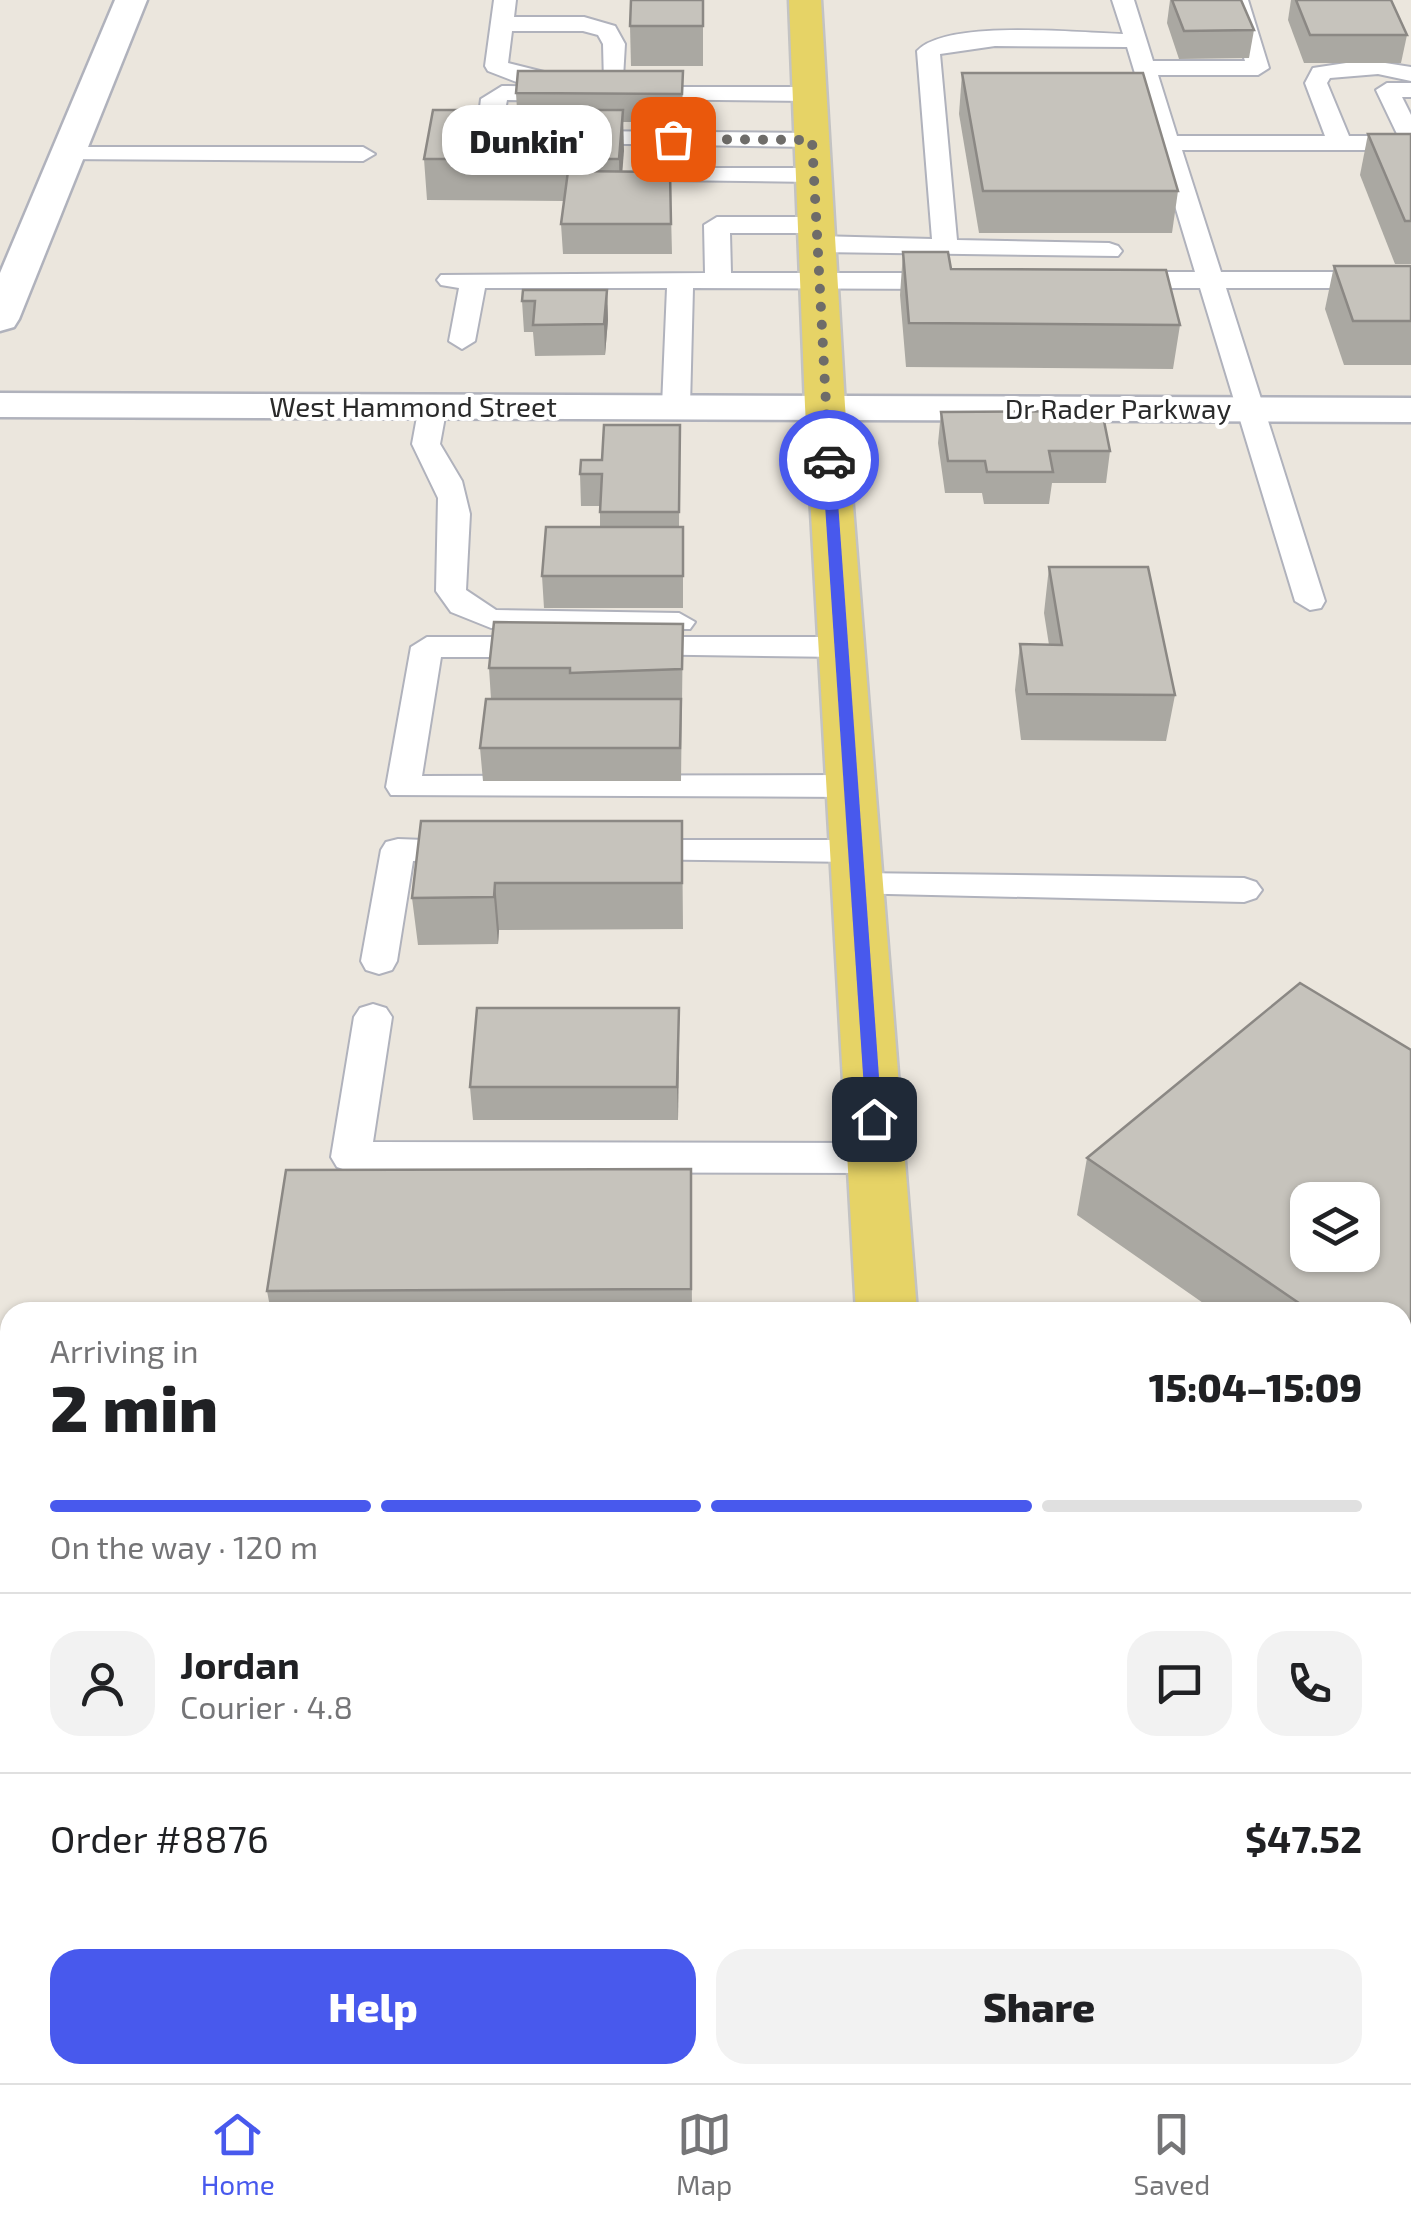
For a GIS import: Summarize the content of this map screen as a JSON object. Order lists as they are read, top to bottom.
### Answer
{
  "streets": {
    "street": ["West Hammond Street", "Dr Rader Parkway"]
  },
  "crossings": [
    ["West Hammond Street", "Dr Rader Parkway"]
  ],
  "places": ["Dunkin'"],
  "page": {
    "bubble": "Dunkin'",
    "heading": ["2 min", "Arriving in", "15:04–15:09"],
    "panel": [
      "Jordan",
      "Courier · 4.8",
      "Order #8876",
      "$47.52"
    ],
    "bar": "On the way · 120 m",
    "buttons": ["Help", "Share"],
    "tabs": ["Home", "Map", "Saved"]
  }
}
